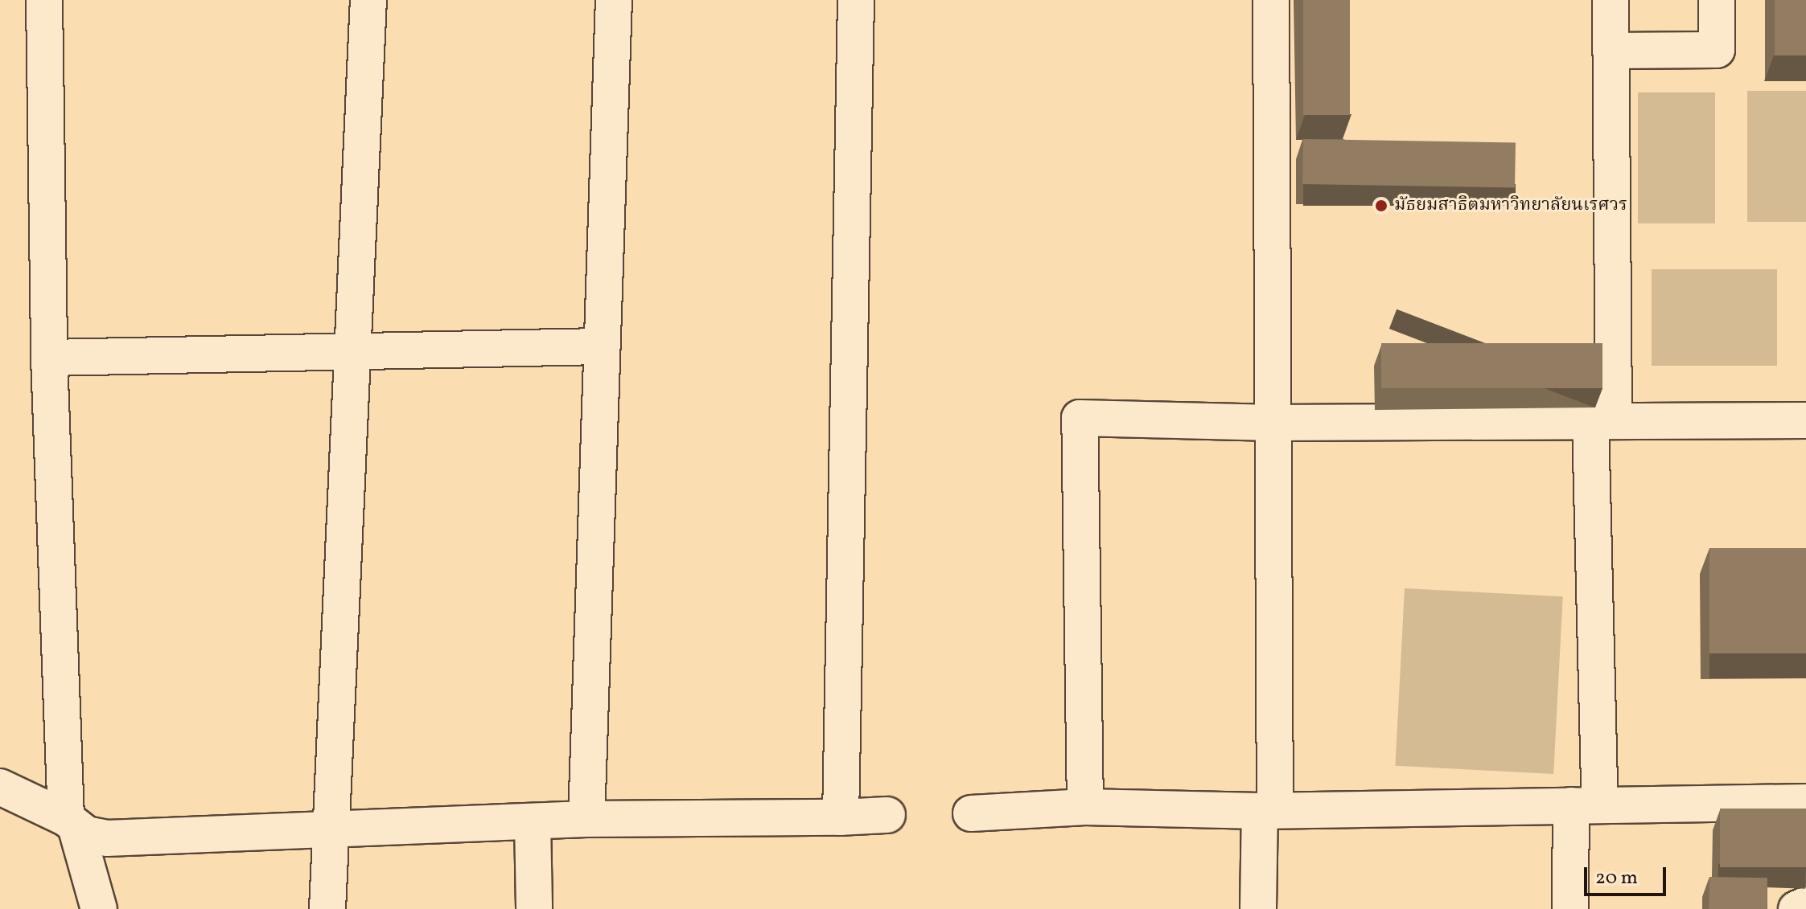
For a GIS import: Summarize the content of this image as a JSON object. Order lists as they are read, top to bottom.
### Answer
{
  "places": ["มัธยมสาธิตมหาวิทยาลัยนเรศวร"],
  "scale_bar": "20 m"
}
